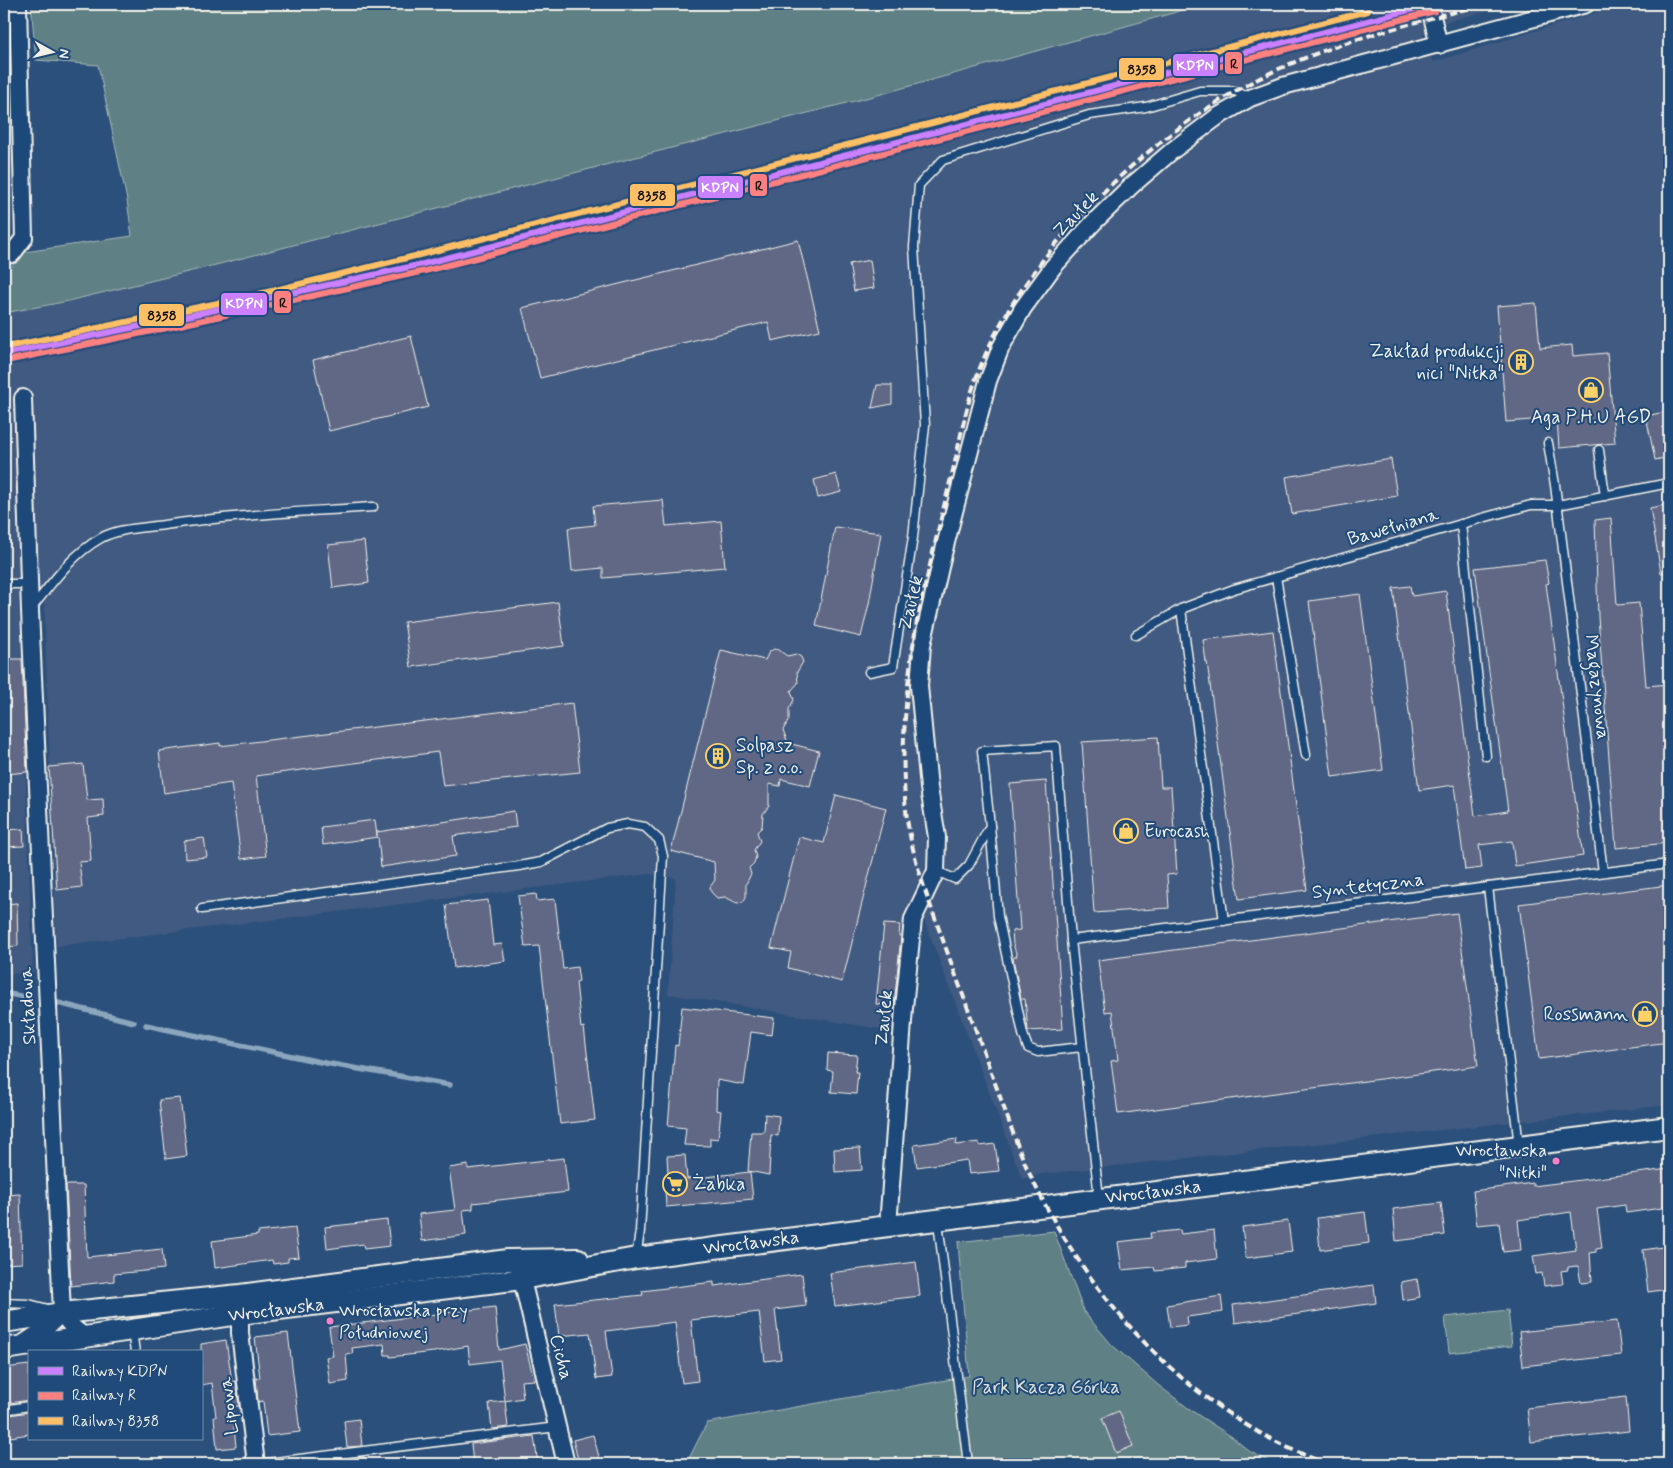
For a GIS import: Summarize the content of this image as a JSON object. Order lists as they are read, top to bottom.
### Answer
{
  "streets": {
    "street": [
      "Zaułek",
      "Składowa",
      "Wrocławska",
      "Cicha",
      "Lipowa"
    ],
    "lane": ["Bawełniana", "Magazynowa", "Syntetyczna"]
  },
  "crossings": [
    ["Zaułek", "Wrocławska"],
    ["Bawełniana", "Magazynowa"],
    ["Magazynowa", "Syntetyczna"],
    ["Składowa", "Wrocławska"],
    ["Wrocławska", "Cicha"],
    ["Wrocławska", "Lipowa"]
  ],
  "parks": ["Park Kacza Górka"],
  "places": {
    "building": ["Zakład produkcji nici \"Nitka\"", "Solpasz Sp. z o.o."],
    "shop": ["Aga P.H.U AGD", "Eurocash", "Rossmann"],
    "other": ["Wrocławska \"Nitki\"", "Wrocławska przy Południowej"],
    "supermarket": ["Żabka"]
  },
  "lines": ["rail line KDPN", "rail line R", "rail line 8358"],
  "legend": ["Railway KDPN", "Railway R", "Railway 8358"],
  "north": "right"
}
